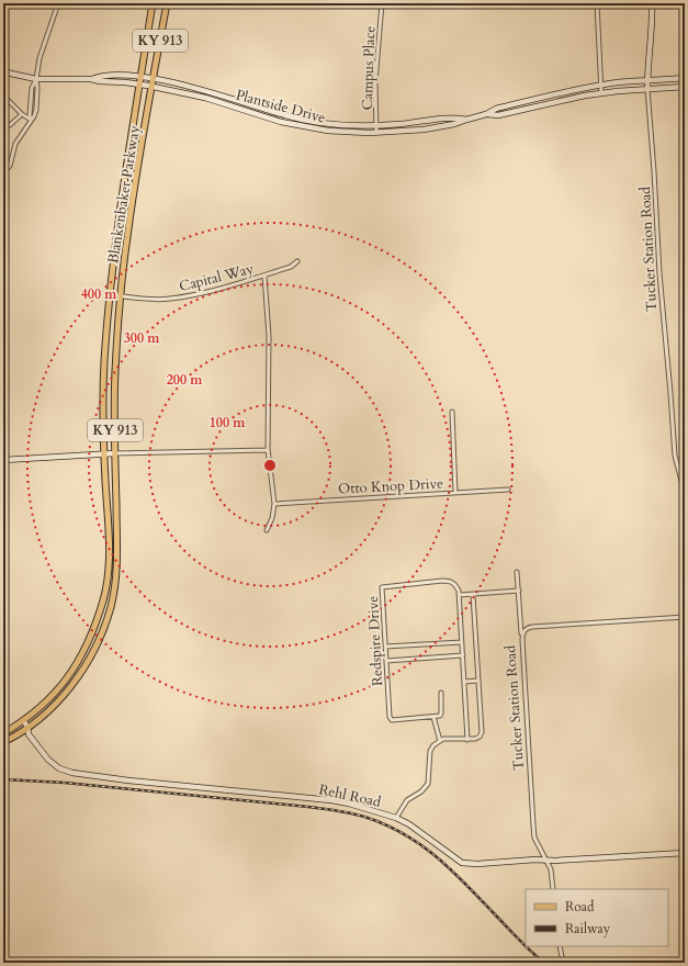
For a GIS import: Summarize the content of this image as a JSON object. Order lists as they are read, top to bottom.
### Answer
{
  "streets": {
    "main road": ["KY 913", "Blankenbaker Parkway"],
    "street": [
      "Campus Place",
      "Plantside Drive",
      "Tucker Station Road",
      "Capital Way",
      "Otto Knop Drive",
      "Redspire Drive",
      "Rehl Road"
    ]
  },
  "crossings": [
    ["Campus Place", "Plantside Drive"],
    ["Plantside Drive", "Blankenbaker Parkway"],
    ["Plantside Drive", "Tucker Station Road"],
    ["Blankenbaker Parkway", "Capital Way"],
    ["Blankenbaker Parkway", "Rehl Road"],
    ["Tucker Station Road", "Rehl Road"]
  ],
  "legend": ["Road", "Railway"],
  "rings": [
    "400 m",
    "300 m",
    "200 m",
    "100 m"
  ]
}
